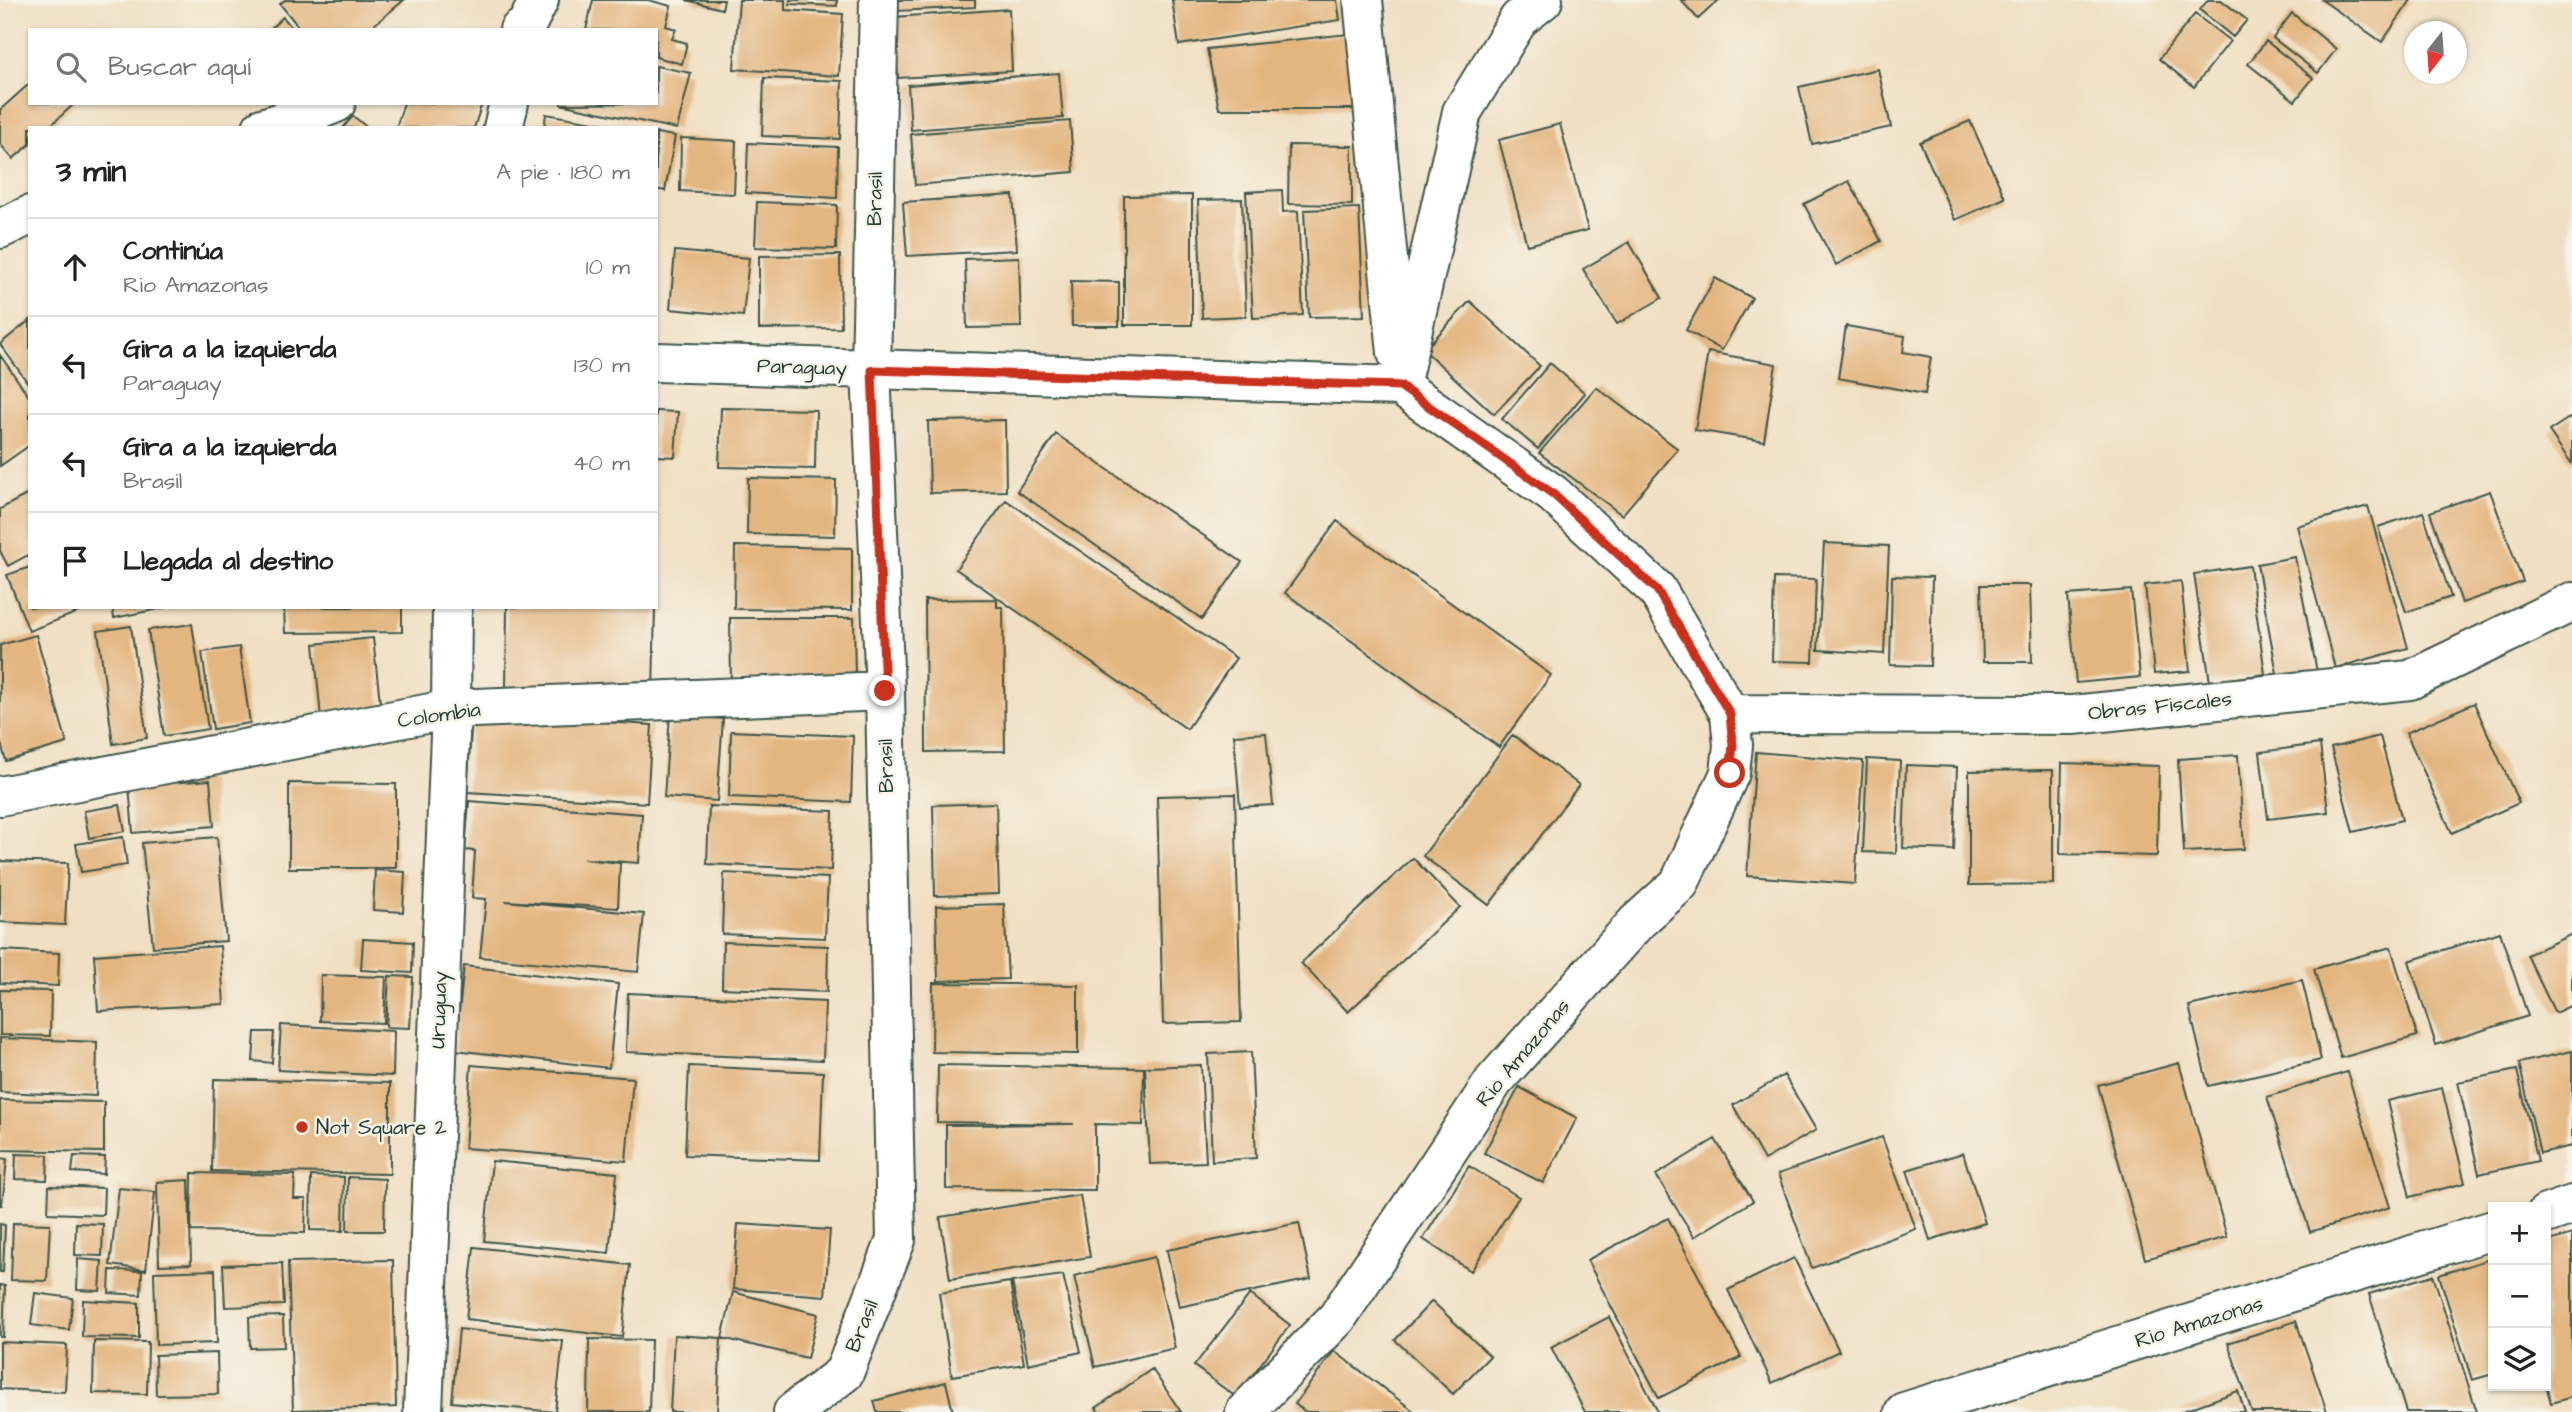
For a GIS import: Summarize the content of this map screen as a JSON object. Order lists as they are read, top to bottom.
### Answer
{
  "streets": {
    "street": [
      "Brasil",
      "Paraguay",
      "Obras Fiscales",
      "Colombia",
      "Uruguay",
      "Rio Amazonas"
    ]
  },
  "crossings": [
    ["Brasil", "Paraguay"],
    ["Brasil", "Colombia"],
    ["Obras Fiscales", "Rio Amazonas"],
    ["Colombia", "Uruguay"]
  ],
  "places": ["Not Square 2"],
  "north": "bottom",
  "page": {
    "search": "Buscar aquí",
    "heading": ["3 min", "A pie · 180 m"],
    "list": [
      ["Continúa", "Rio Amazonas", "10 m"],
      ["Gira a la izquierda", "Paraguay", "130 m"],
      ["Gira a la izquierda", "Brasil", "40 m"],
      "Llegada al destino"
    ],
    "map_buttons": ["+", "−"]
  }
}
